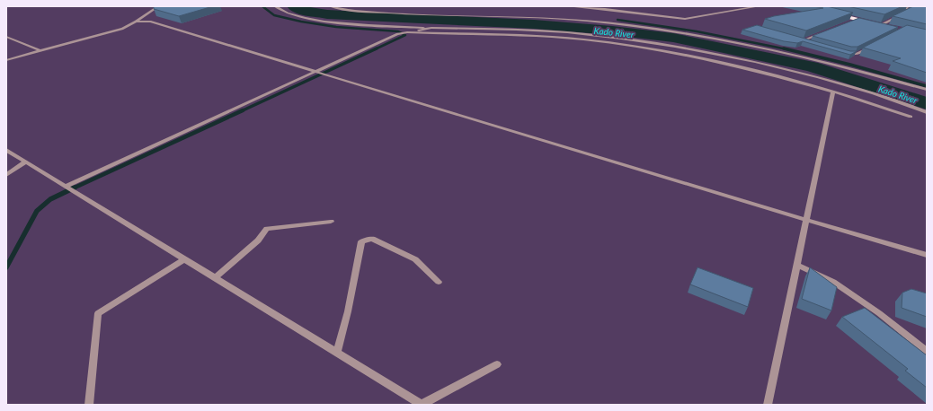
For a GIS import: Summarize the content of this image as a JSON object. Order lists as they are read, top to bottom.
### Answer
{
  "water": ["Kado River"]
}
